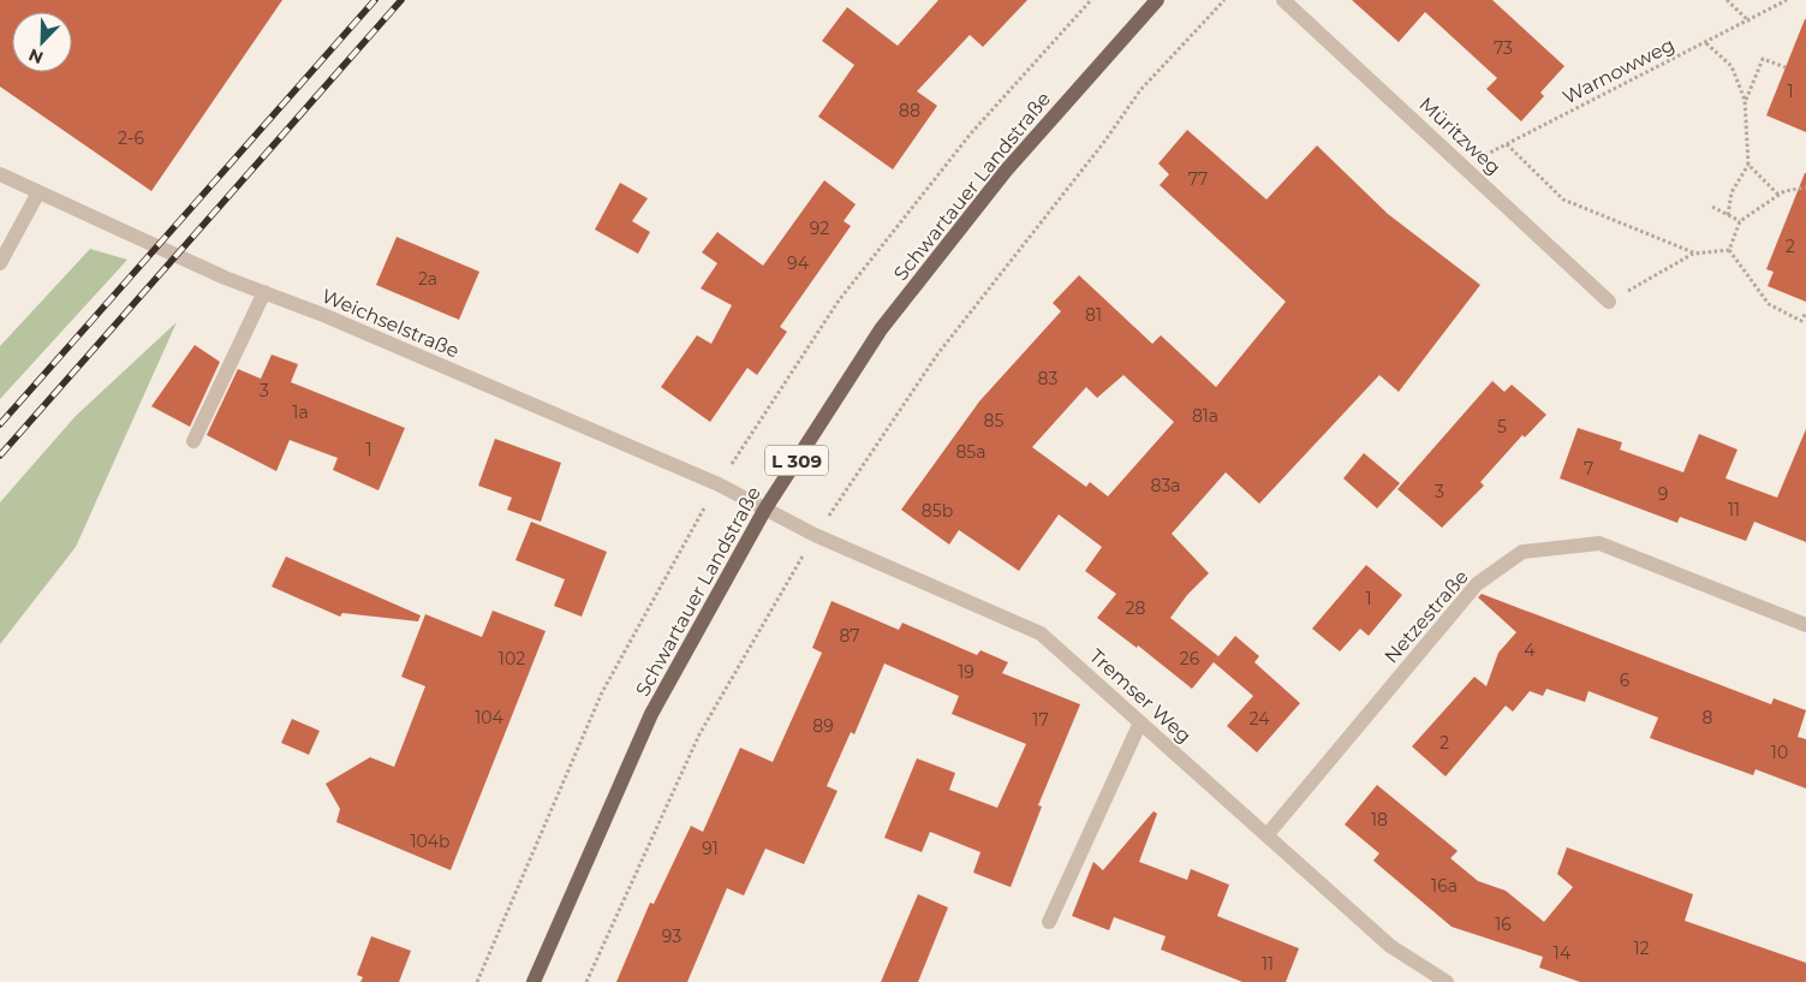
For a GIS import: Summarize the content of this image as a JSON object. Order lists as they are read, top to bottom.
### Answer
{
  "streets": {
    "main road": ["Schwartauer Landstraße", "L 309"],
    "street": [
      "Müritzweg",
      "Weichselstraße",
      "Netzestraße",
      "Tremser Weg"
    ],
    "path": ["Warnowweg"]
  },
  "crossings": [
    ["Warnowweg", "Müritzweg"],
    ["Schwartauer Landstraße", "Weichselstraße"],
    ["Schwartauer Landstraße", "Tremser Weg"],
    ["Weichselstraße", "Tremser Weg"],
    ["Netzestraße", "Tremser Weg"]
  ],
  "house_numbers": [
    "73",
    "1",
    "88",
    "2-6",
    "77",
    "92",
    "2",
    "94",
    "2a",
    "81",
    "83",
    "3",
    "1a",
    "81a",
    "85",
    "5",
    "1",
    "85a",
    "7",
    "83a",
    "3",
    "9",
    "11",
    "85b",
    "1",
    "28",
    "87",
    "4",
    "102",
    "26",
    "19",
    "6",
    "104",
    "8",
    "24",
    "17",
    "89",
    "2",
    "10",
    "18",
    "104b",
    "91",
    "16a",
    "16",
    "93",
    "12",
    "14",
    "11"
  ],
  "north": "bottom left"
}
